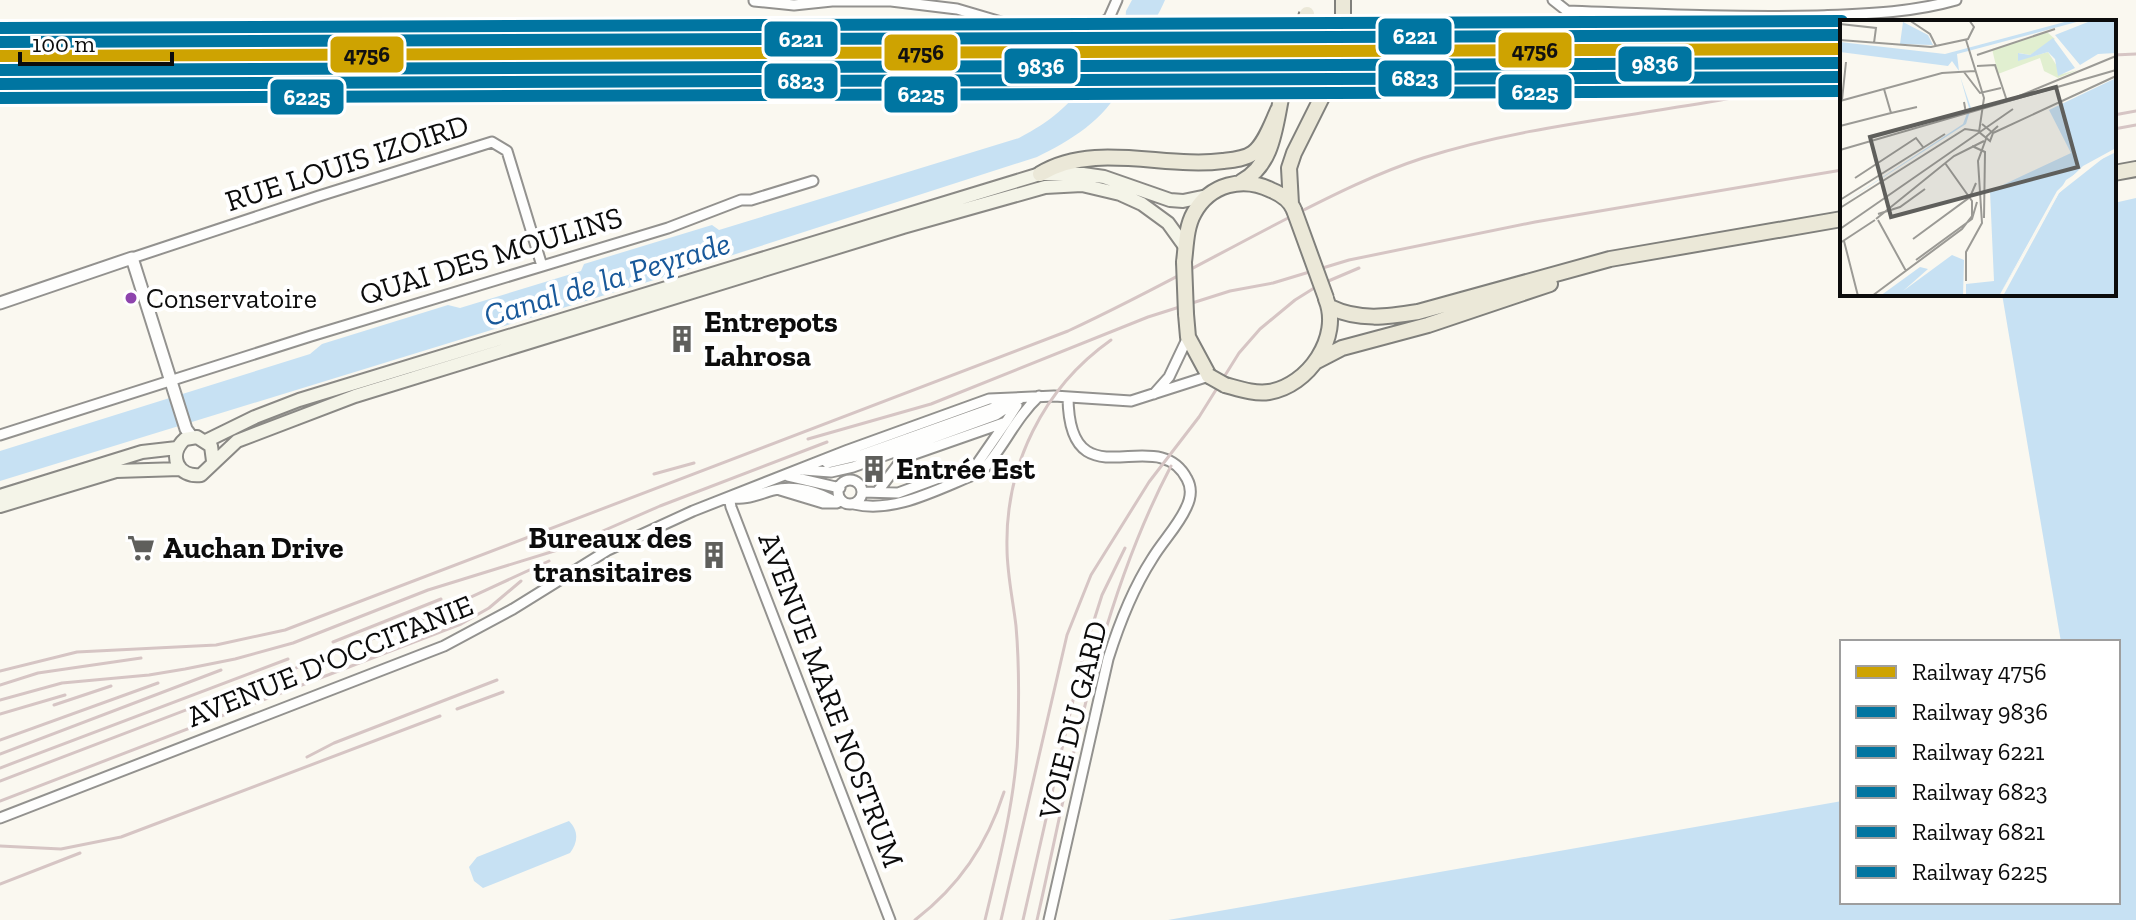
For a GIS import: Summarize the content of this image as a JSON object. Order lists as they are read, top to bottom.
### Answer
{
  "streets": {
    "street": [
      "RUE LOUIS IZOIRD",
      "QUAI DES MOULINS",
      "AVENUE D'OCCITANIE",
      "AVENUE MARE NOSTRUM",
      "VOIE DU GARD"
    ]
  },
  "crossings": [
    ["RUE LOUIS IZOIRD", "QUAI DES MOULINS"],
    ["AVENUE D'OCCITANIE", "AVENUE MARE NOSTRUM"],
    ["AVENUE D'OCCITANIE", "VOIE DU GARD"]
  ],
  "water": ["Canal de la Peyrade"],
  "places": {
    "other": ["Conservatoire"],
    "building": ["Entrepots Lahrosa", "Entrée Est", "Bureaux des transitaires"],
    "supermarket": ["Auchan Drive"]
  },
  "lines": [
    "rail line 6821",
    "rail line 6221",
    "rail line 4756",
    "rail line 9836",
    "rail line 6823",
    "rail line 6225"
  ],
  "legend": [
    "Railway 4756",
    "Railway 9836",
    "Railway 6221",
    "Railway 6823",
    "Railway 6821",
    "Railway 6225"
  ],
  "scale_bar": "100 m"
}
